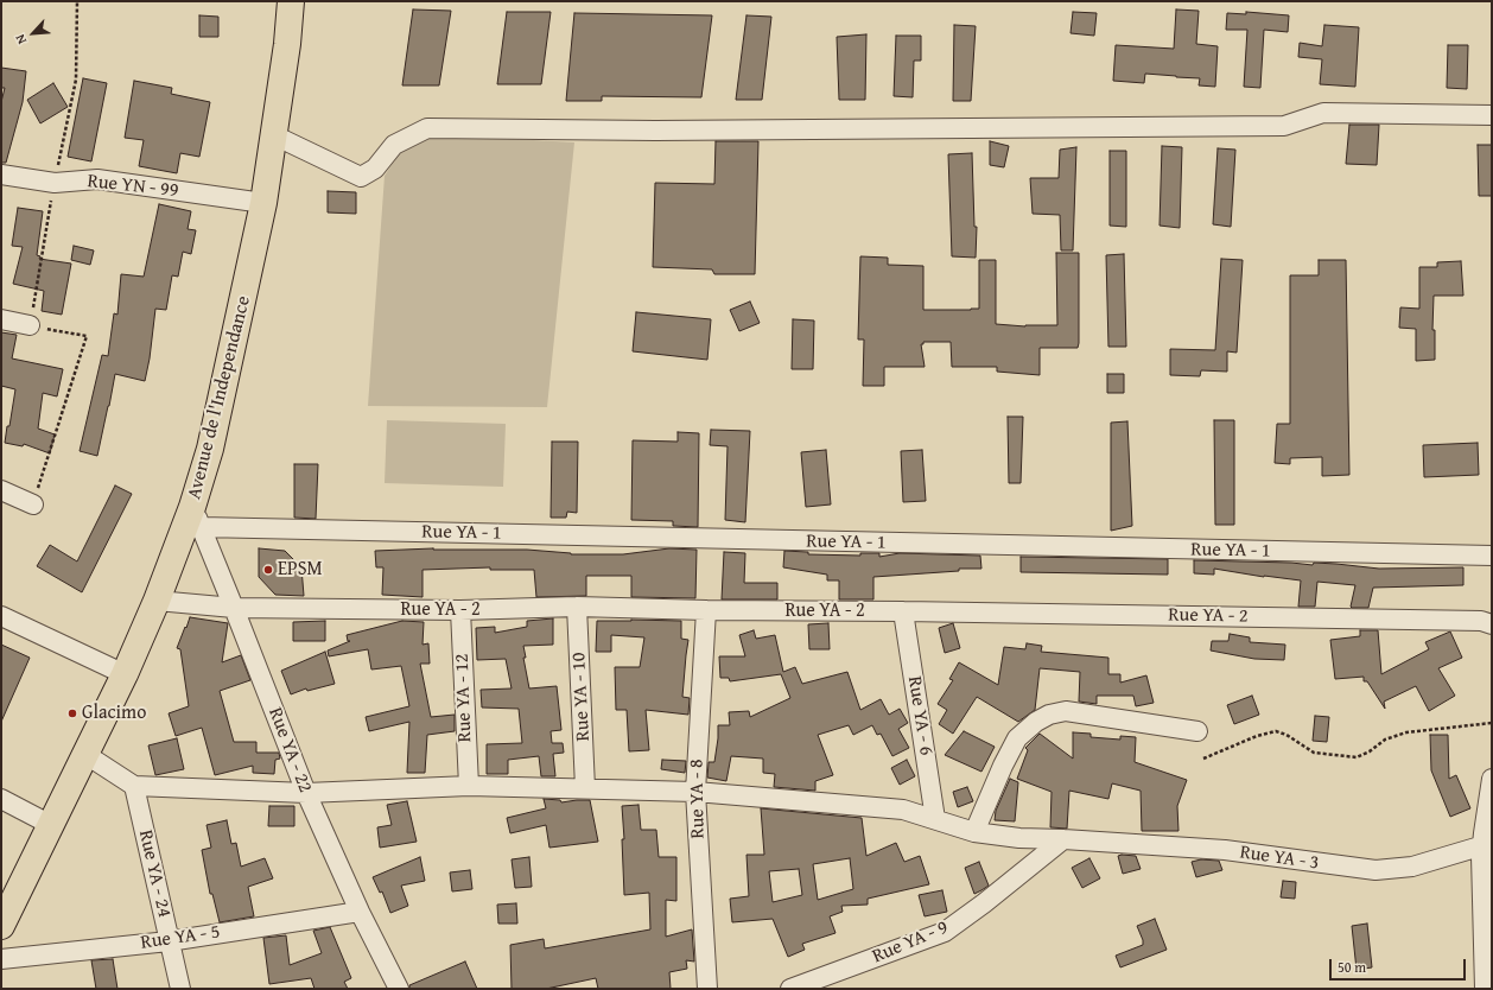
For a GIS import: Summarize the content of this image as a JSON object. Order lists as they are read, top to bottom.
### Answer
{
  "streets": {
    "highway": ["Avenue de l'Independance"],
    "street": [
      "Rue YN - 99",
      "Rue YA - 1",
      "Rue YA - 2",
      "Rue YA - 10",
      "Rue YA - 12",
      "Rue YA - 6",
      "Rue YA - 22",
      "Rue YA - 8",
      "Rue YA - 3",
      "Rue YA - 24",
      "Rue YA - 5",
      "Rue YA - 9"
    ]
  },
  "crossings": [
    ["Rue YN - 99", "Avenue de l'Independance"],
    ["Avenue de l'Independance", "Rue YA - 1"],
    ["Avenue de l'Independance", "Rue YA - 2"],
    ["Avenue de l'Independance", "Rue YA - 22"],
    ["Rue YA - 1", "Rue YA - 22"],
    ["Rue YA - 2", "Rue YA - 10"],
    ["Rue YA - 2", "Rue YA - 12"],
    ["Rue YA - 2", "Rue YA - 6"],
    ["Rue YA - 2", "Rue YA - 22"],
    ["Rue YA - 2", "Rue YA - 8"],
    ["Rue YA - 10", "Rue YA - 3"],
    ["Rue YA - 12", "Rue YA - 3"],
    ["Rue YA - 6", "Rue YA - 3"],
    ["Rue YA - 22", "Rue YA - 3"],
    ["Rue YA - 22", "Rue YA - 5"],
    ["Rue YA - 8", "Rue YA - 3"],
    ["Rue YA - 3", "Rue YA - 24"],
    ["Rue YA - 3", "Rue YA - 9"],
    ["Rue YA - 24", "Rue YA - 5"]
  ],
  "places": ["EPSM", "Glacimo"],
  "scale_bar": "50 m",
  "north": "bottom left"
}
